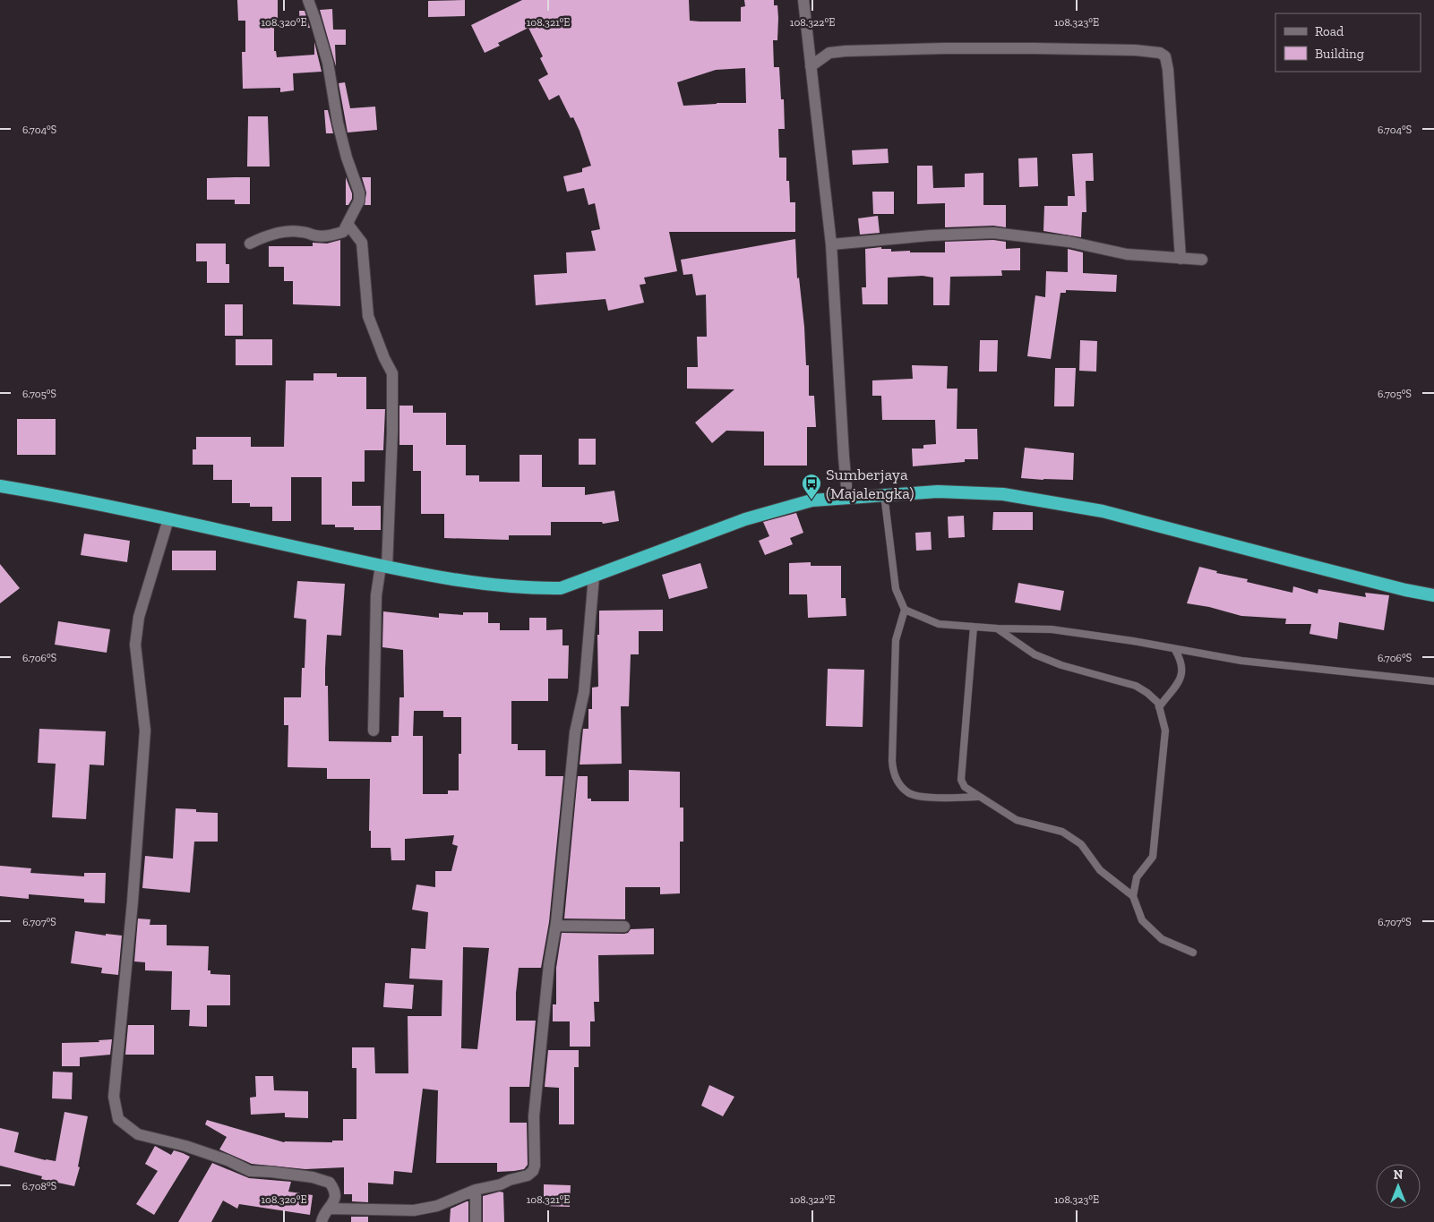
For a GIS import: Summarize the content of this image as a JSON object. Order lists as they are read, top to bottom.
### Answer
{
  "places": {
    "bus stop": ["Sumberjaya (Majalengka)"]
  },
  "legend": ["Road", "Building"],
  "north": "top",
  "coordinates": [
    "108.320°E",
    "108.321°E",
    "108.322°E",
    "108.323°E",
    "6.704°S",
    "6.705°S",
    "6.706°S",
    "6.707°S",
    "6.708°S"
  ]
}
